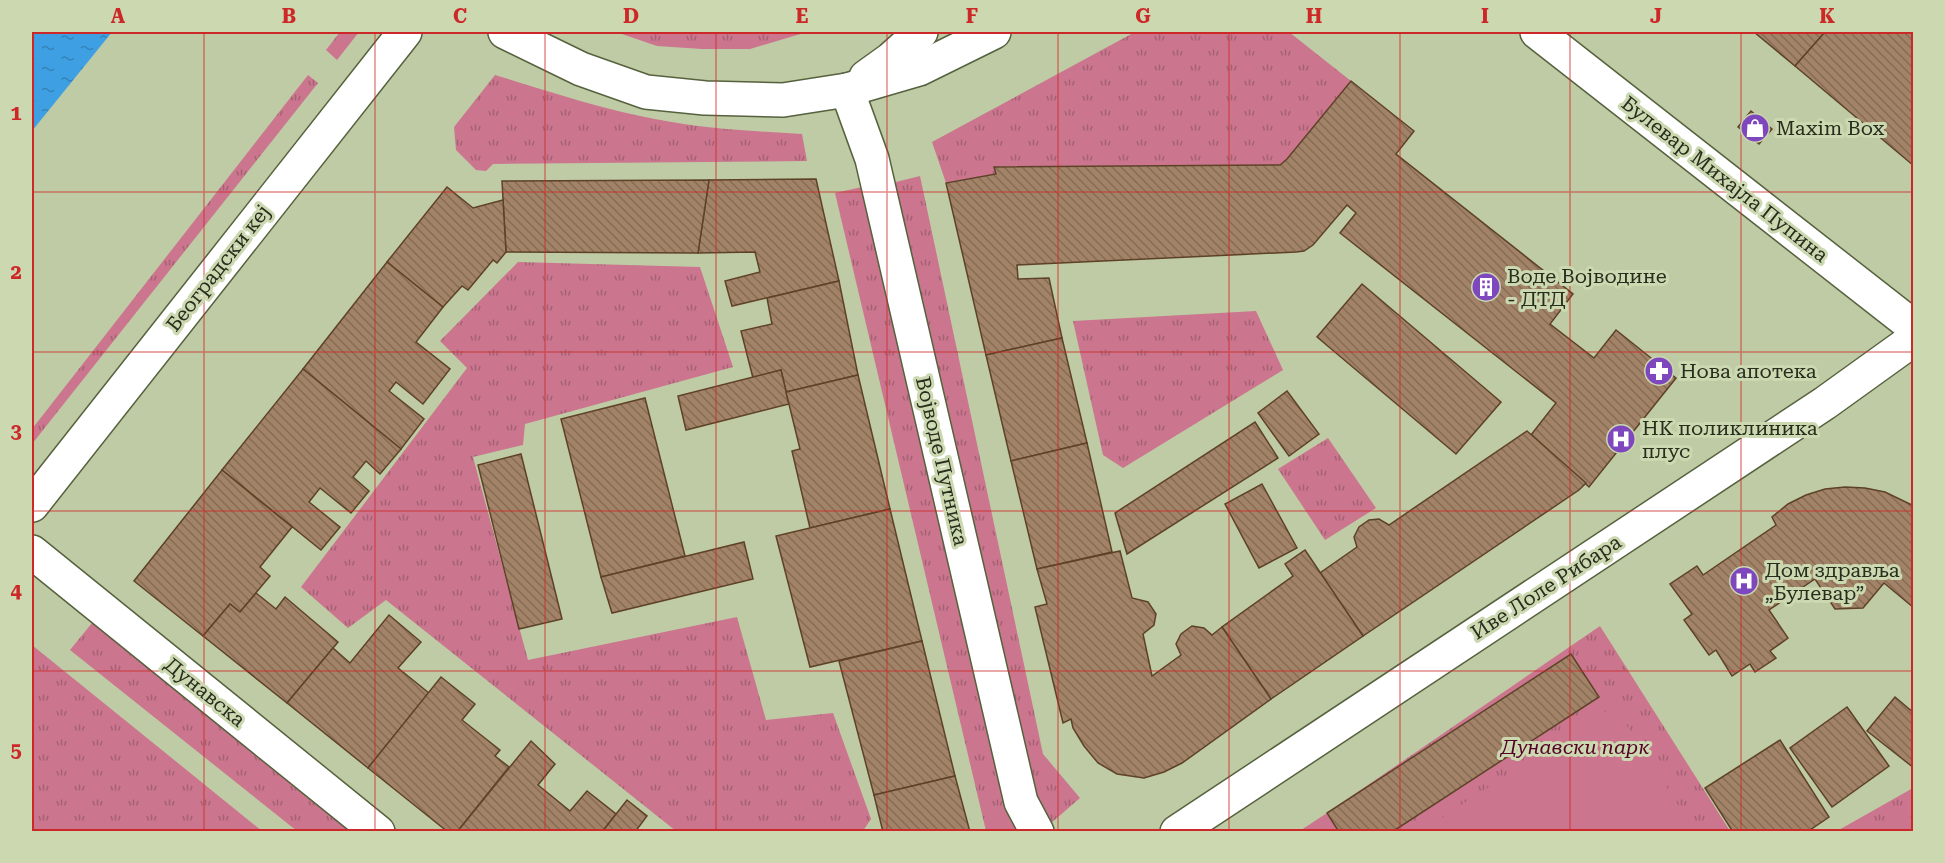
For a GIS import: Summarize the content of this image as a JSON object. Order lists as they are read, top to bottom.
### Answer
{
  "streets": {
    "street": [
      "Булевар Михајла Пупина",
      "Београдски кеј",
      "Војводе Путника",
      "Иве Лоле Рибара",
      "Дунавска"
    ]
  },
  "parks": ["Дунавски парк"],
  "places": {
    "shop": ["Maxim Box"],
    "building": ["Воде Војводине - ДТД"],
    "pharmacy": ["Нова апотека"],
    "hospital": ["НК поликлиника плус", "Дом здравља „Булевар”"]
  },
  "grid": {
    "columns": [
      "A",
      "B",
      "C",
      "D",
      "E",
      "F",
      "G",
      "H",
      "I",
      "J",
      "K"
    ],
    "rows": [
      "1",
      "2",
      "3",
      "4",
      "5"
    ]
  }
}
